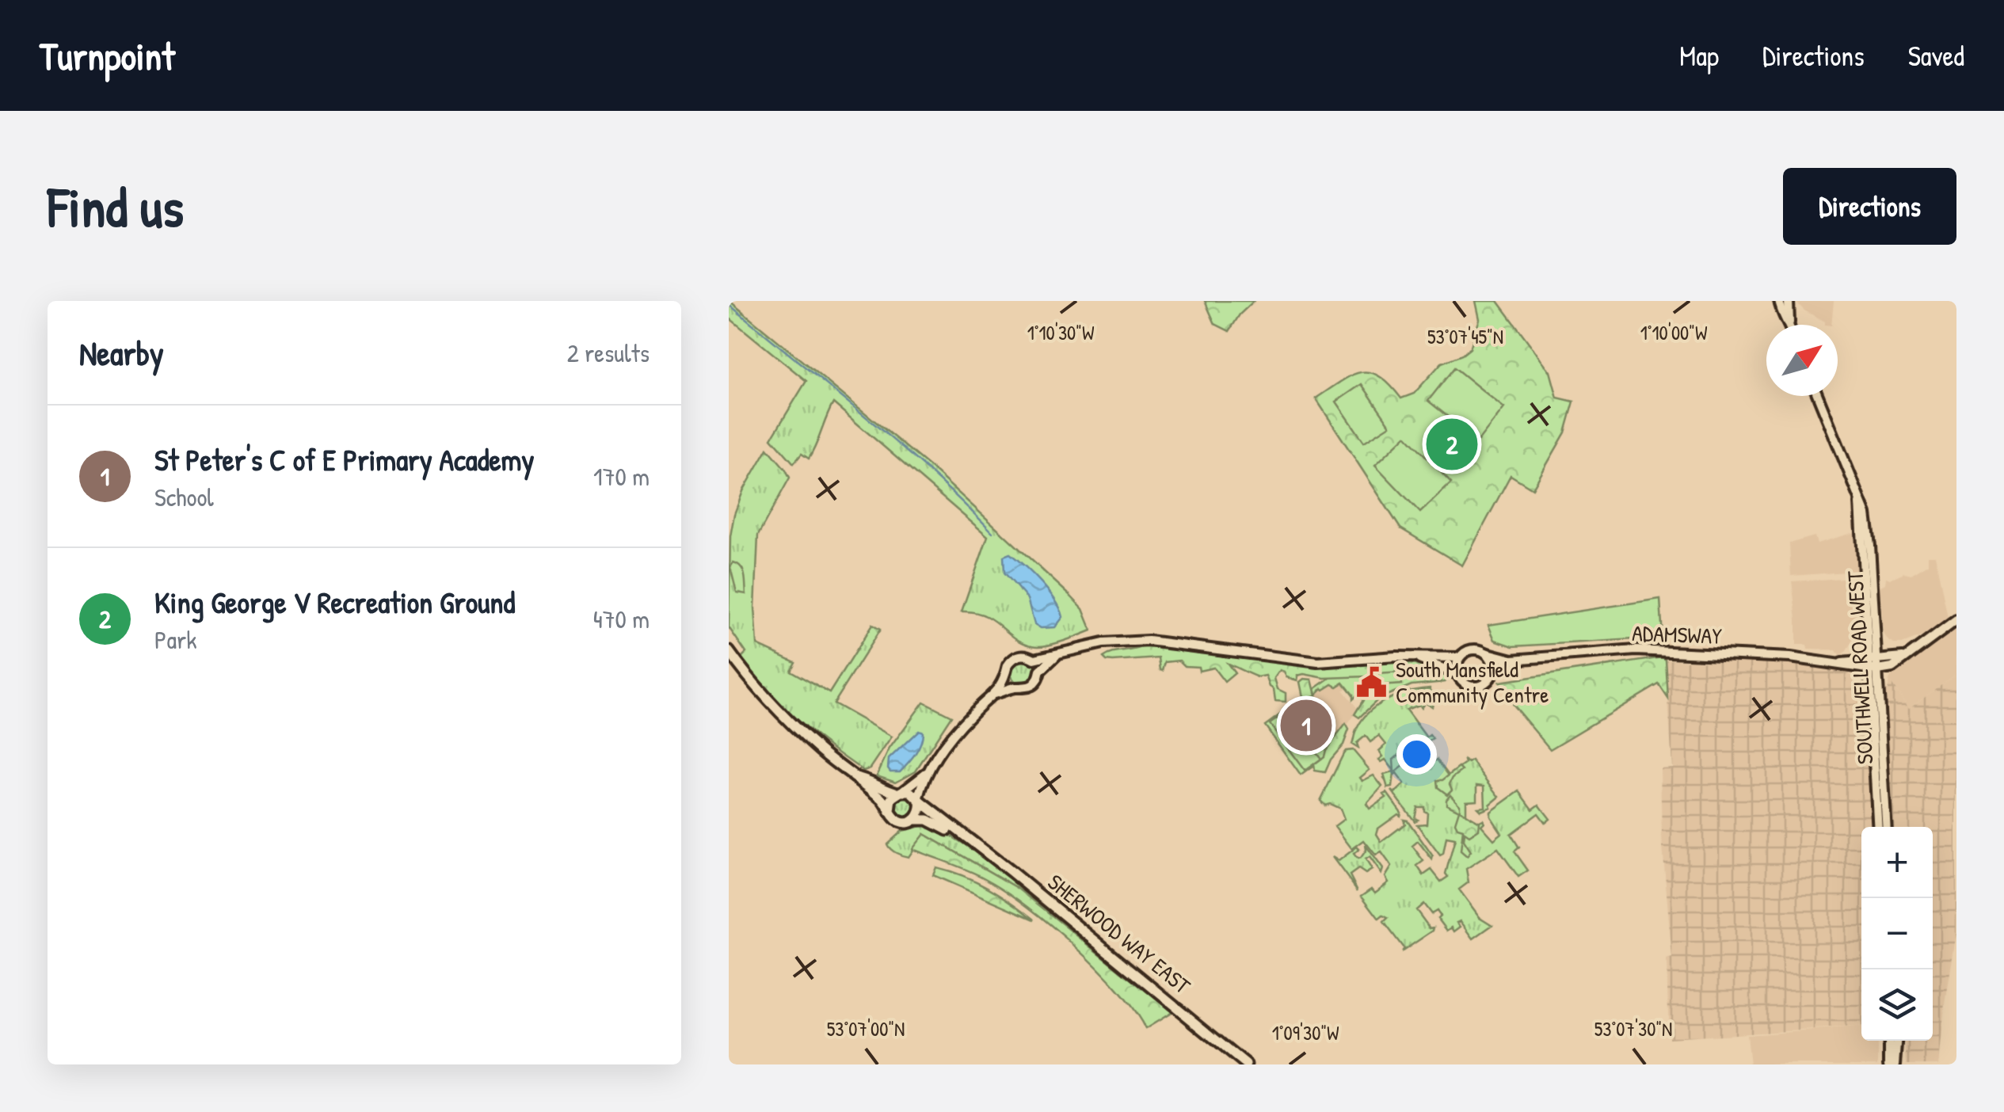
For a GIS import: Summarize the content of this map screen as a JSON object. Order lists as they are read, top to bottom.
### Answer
{
  "streets": {
    "highway": ["SHERWOOD WAY EAST"],
    "main road": ["ADAMSWAY", "SOUTHWELL ROAD WEST"]
  },
  "crossings": [
    ["ADAMSWAY", "SOUTHWELL ROAD WEST"]
  ],
  "places": {
    "public building": ["South Mansfield Community Centre"]
  },
  "north": "top right",
  "page": {
    "header": "Turnpoint",
    "nav": ["Map", "Directions", "Saved"],
    "buttons": "Directions",
    "title": "Find us",
    "heading": ["Nearby", "2 results"],
    "list": [
      {
        "mark": "1",
        "name": "St Peter's C of E Primary Academy",
        "note": "School",
        "value": "170 m"
      },
      {
        "mark": "2",
        "name": "King George V Recreation Ground",
        "note": "Park",
        "value": "470 m"
      }
    ],
    "pins": ["2", "1"],
    "map_buttons": ["+", "−"]
  },
  "coordinates": [
    "1°10'30\"W",
    "1°10'00\"W",
    "53°07'45\"N",
    "53°07'00\"N",
    "53°07'30\"N",
    "1°09'30\"W"
  ]
}
